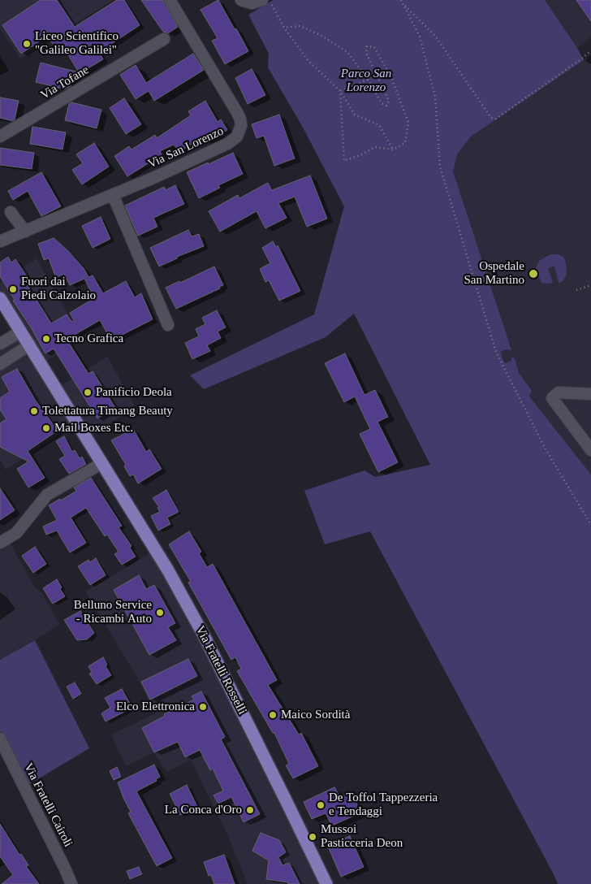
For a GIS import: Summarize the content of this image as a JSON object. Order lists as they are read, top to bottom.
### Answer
{
  "streets": {
    "main road": ["Via Fratelli Rosselli"],
    "street": ["Via Tofane", "Via San Lorenzo", "Via Fratelli Cairoli"]
  },
  "parks": ["Parco San Lorenzo"],
  "places": [
    "Liceo Scientifico \"Galileo Galilei\"",
    "Ospedale San Martino",
    "Fuori dai Piedi Calzolaio",
    "Tecno Grafica",
    "Panificio Deola",
    "Tolettatura Timang Beauty",
    "Mail Boxes Etc.",
    "Belluno Service - Ricambi Auto",
    "Elco Elettronica",
    "Maico Sordità",
    "De Toffol Tappezzeria e Tendaggi",
    "La Conca d'Oro",
    "Mussoi Pasticceria Deon"
  ]
}
